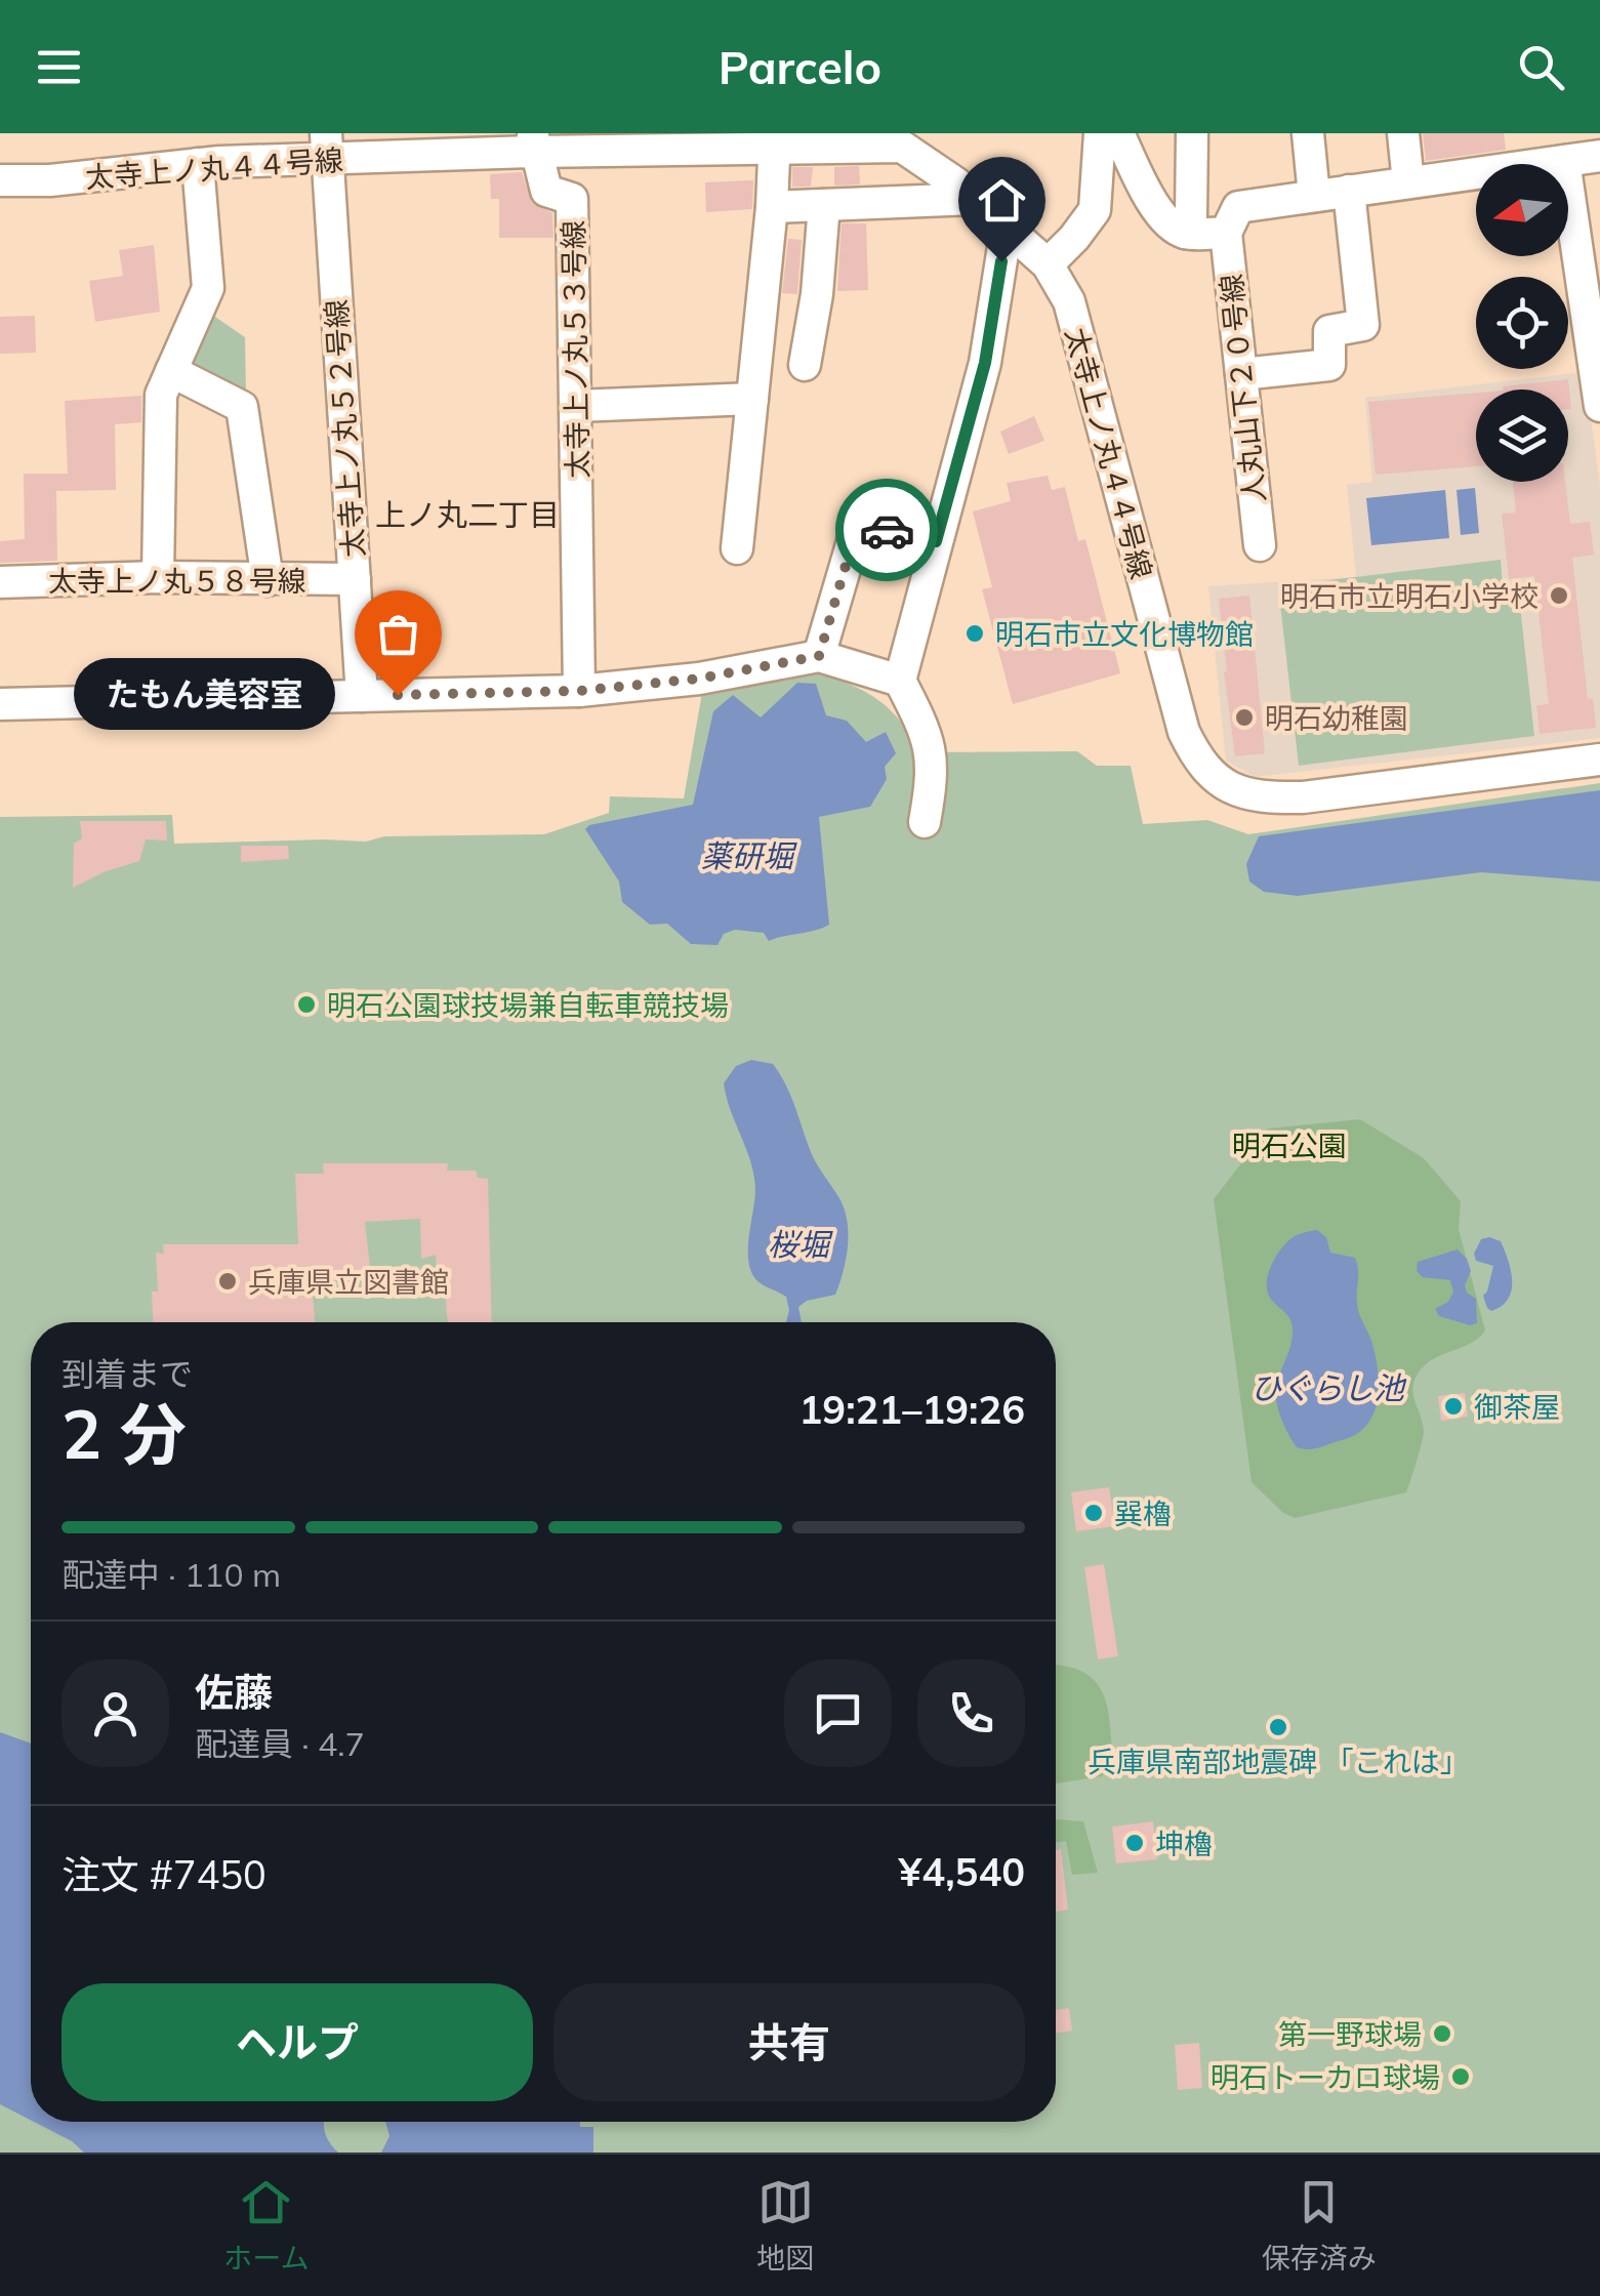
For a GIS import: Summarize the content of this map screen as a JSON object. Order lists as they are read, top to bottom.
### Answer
{
  "streets": {
    "street": [
      "太寺上ノ丸４４号線",
      "太寺上ノ丸５３号線",
      "人丸山下２０号線",
      "太寺上ノ丸５２号線",
      "太寺上ノ丸５８号線"
    ]
  },
  "crossings": [
    ["太寺上ノ丸４４号線", "太寺上ノ丸５３号線"],
    ["太寺上ノ丸４４号線", "太寺上ノ丸５２号線"],
    ["太寺上ノ丸５２号線", "太寺上ノ丸５８号線"]
  ],
  "districts": ["上ノ丸二丁目"],
  "water": ["薬研堀", "桜堀", "ひぐらし池"],
  "parks": ["明石公園"],
  "places": [
    "明石市立明石小学校",
    "明石市立文化博物館",
    "たもん美容室",
    "明石幼稚園",
    "明石公園球技場兼自転車競技場",
    "兵庫県立図書館",
    "御茶屋",
    "巽櫓",
    "兵庫県南部地震碑 「これは」",
    "坤櫓",
    "第一野球場",
    "明石トーカロ球場"
  ],
  "north": "left",
  "page": {
    "header": "Parcelo",
    "bubble": "たもん美容室",
    "heading": ["2 分", "到着まで", "19:21–19:26"],
    "panel": [
      "佐藤",
      "配達員 · 4.7",
      "注文 #7450",
      "¥4,540"
    ],
    "bar": "配達中 · 110 m",
    "buttons": ["ヘルプ", "共有"],
    "tabs": ["ホーム", "地図", "保存済み"]
  }
}
